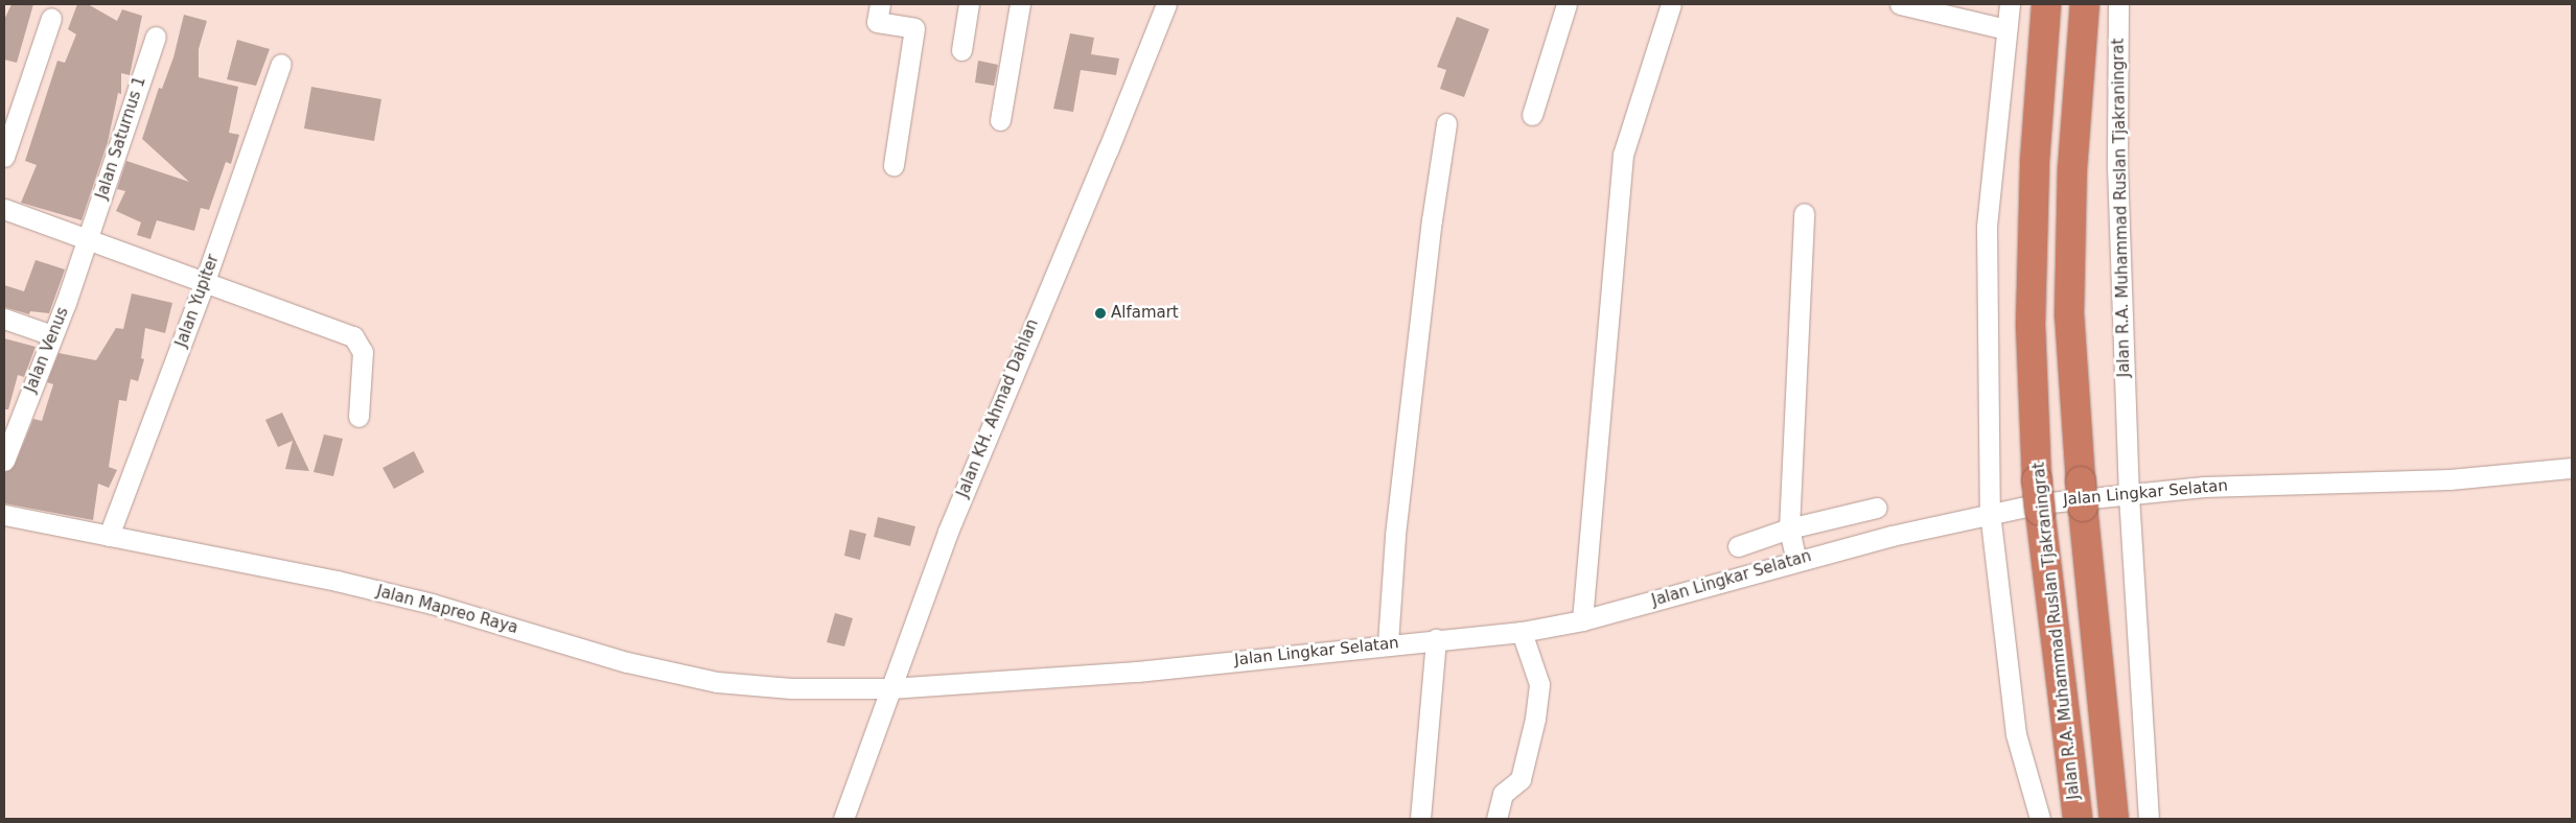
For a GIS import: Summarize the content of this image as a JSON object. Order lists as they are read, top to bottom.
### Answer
{
  "streets": {
    "highway": ["Jalan R.A. Muhammad Ruslan Tjakraningrat"],
    "street": [
      "Jalan Saturnus 1",
      "Jalan Yupiter",
      "Jalan Venus",
      "Jalan KH. Ahmad Dahlan",
      "Jalan Lingkar Selatan",
      "Jalan Mapreo Raya"
    ]
  },
  "crossings": [
    ["Jalan Saturnus 1", "Jalan Venus"],
    ["Jalan R.A. Muhammad Ruslan Tjakraningrat", "Jalan Lingkar Selatan"],
    ["Jalan Yupiter", "Jalan Mapreo Raya"],
    ["Jalan KH. Ahmad Dahlan", "Jalan Lingkar Selatan"],
    ["Jalan KH. Ahmad Dahlan", "Jalan Mapreo Raya"],
    ["Jalan Lingkar Selatan", "Jalan Mapreo Raya"]
  ],
  "places": ["Alfamart"]
}
